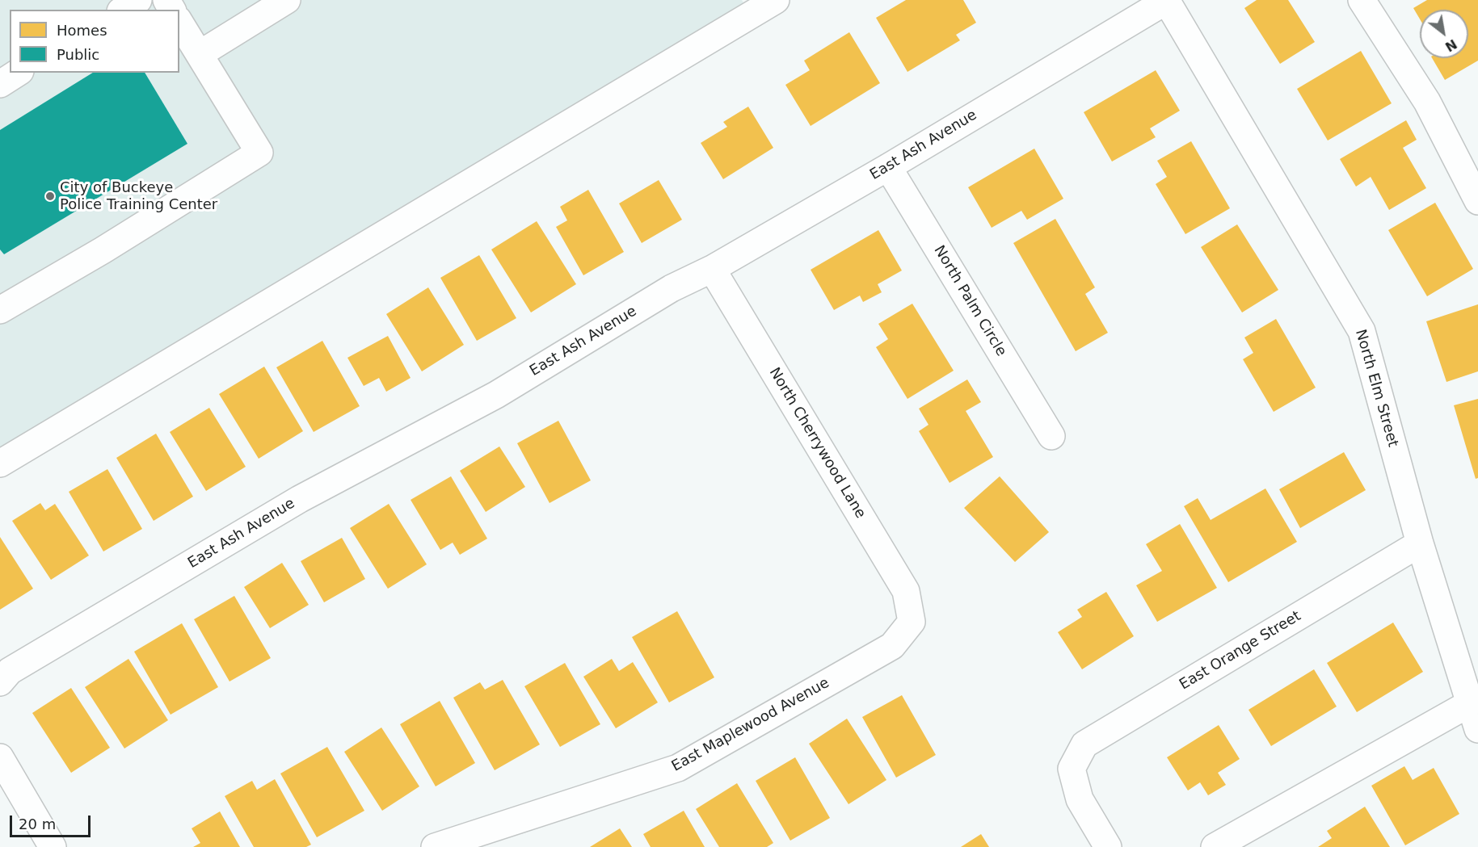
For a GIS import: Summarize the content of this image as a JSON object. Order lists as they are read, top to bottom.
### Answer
{
  "streets": {
    "street": [
      "East Ash Avenue",
      "North Palm Circle",
      "North Elm Street",
      "North Cherrywood Lane",
      "East Orange Street",
      "East Maplewood Avenue"
    ]
  },
  "crossings": [
    ["East Ash Avenue", "North Palm Circle"],
    ["East Ash Avenue", "North Elm Street"],
    ["East Ash Avenue", "North Cherrywood Lane"],
    ["North Elm Street", "East Orange Street"],
    ["North Cherrywood Lane", "East Maplewood Avenue"]
  ],
  "places": ["City of Buckeye Police Training Center"],
  "legend": ["Homes", "Public"],
  "scale_bar": "20 m",
  "north": "bottom right"
}
